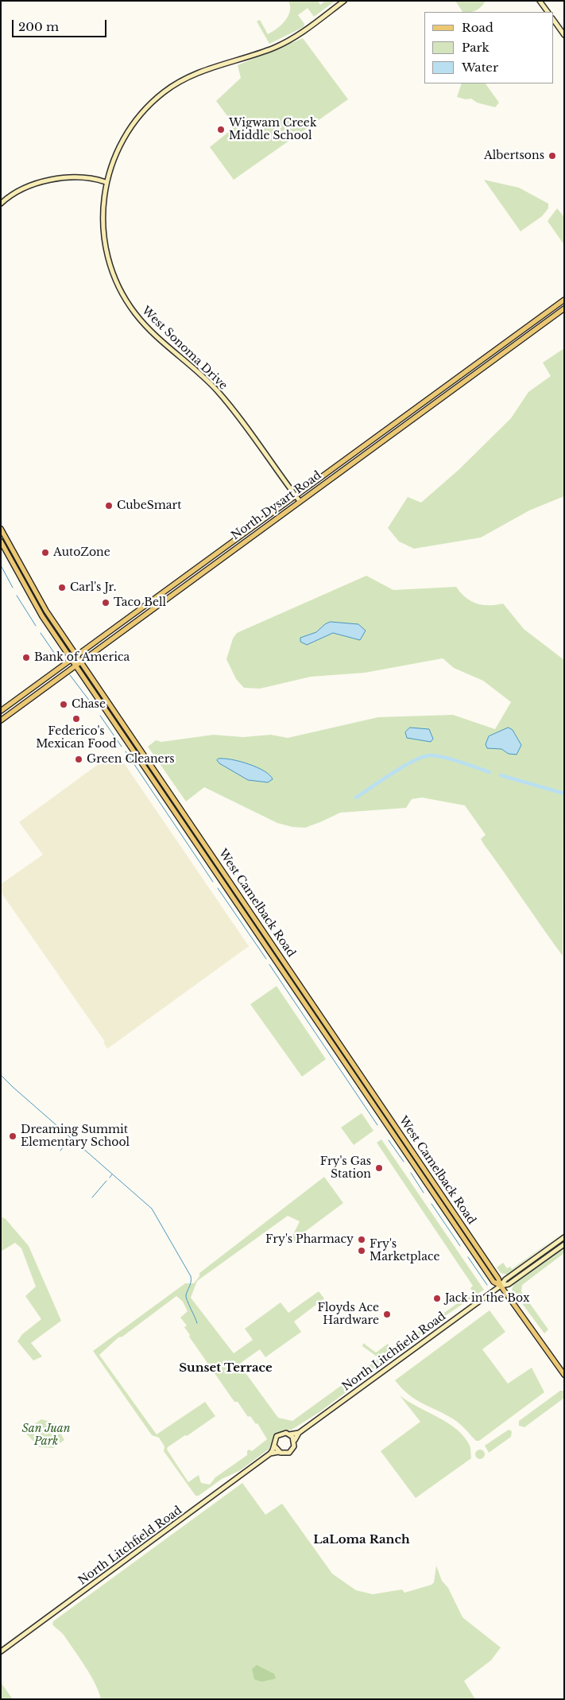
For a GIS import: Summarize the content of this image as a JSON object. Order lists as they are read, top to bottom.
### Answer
{
  "streets": {
    "main road": [
      "West Sonoma Drive",
      "North Dysart Road",
      "West Camelback Road",
      "North Litchfield Road"
    ]
  },
  "crossings": [
    ["West Sonoma Drive", "North Dysart Road"],
    ["North Dysart Road", "West Camelback Road"],
    ["West Camelback Road", "North Litchfield Road"]
  ],
  "districts": ["Sunset Terrace", "LaLoma Ranch"],
  "parks": ["San Juan Park"],
  "places": [
    "Wigwam Creek Middle School",
    "Albertsons",
    "CubeSmart",
    "AutoZone",
    "Carl's Jr.",
    "Taco Bell",
    "Bank of America",
    "Chase",
    "Federico's Mexican Food",
    "Green Cleaners",
    "Dreaming Summit Elementary School",
    "Fry's Gas Station",
    "Fry's Pharmacy",
    "Fry's Marketplace",
    "Jack in the Box",
    "Floyds Ace Hardware"
  ],
  "legend": ["Road", "Park", "Water"],
  "scale_bar": "200 m"
}
